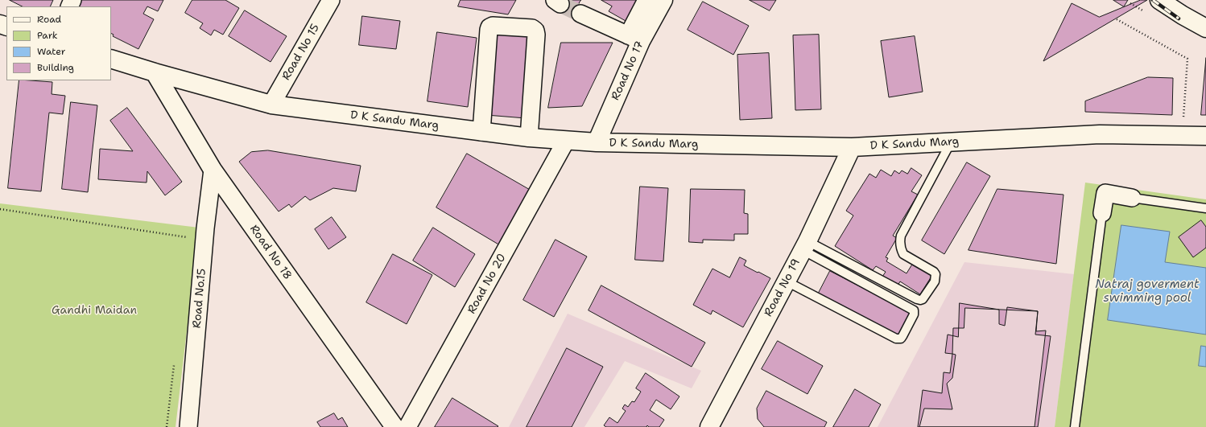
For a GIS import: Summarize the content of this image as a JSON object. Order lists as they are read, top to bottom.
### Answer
{
  "streets": {
    "main road": [
      "Road No 17",
      "D K Sandu Marg",
      "Road No 18",
      "Road No 19"
    ],
    "street": ["Road No 15", "Road No 20", "Road No.15"]
  },
  "crossings": [
    ["Road No 15", "D K Sandu Marg"],
    ["Road No 17", "D K Sandu Marg"],
    ["D K Sandu Marg", "Road No 18"],
    ["D K Sandu Marg", "Road No 20"],
    ["D K Sandu Marg", "Road No 19"],
    ["Road No 18", "Road No.15"]
  ],
  "water": ["Natraj goverment swimming pool"],
  "parks": ["Gandhi Maidan"],
  "legend": [
    "Road",
    "Park",
    "Water",
    "Building"
  ]
}
